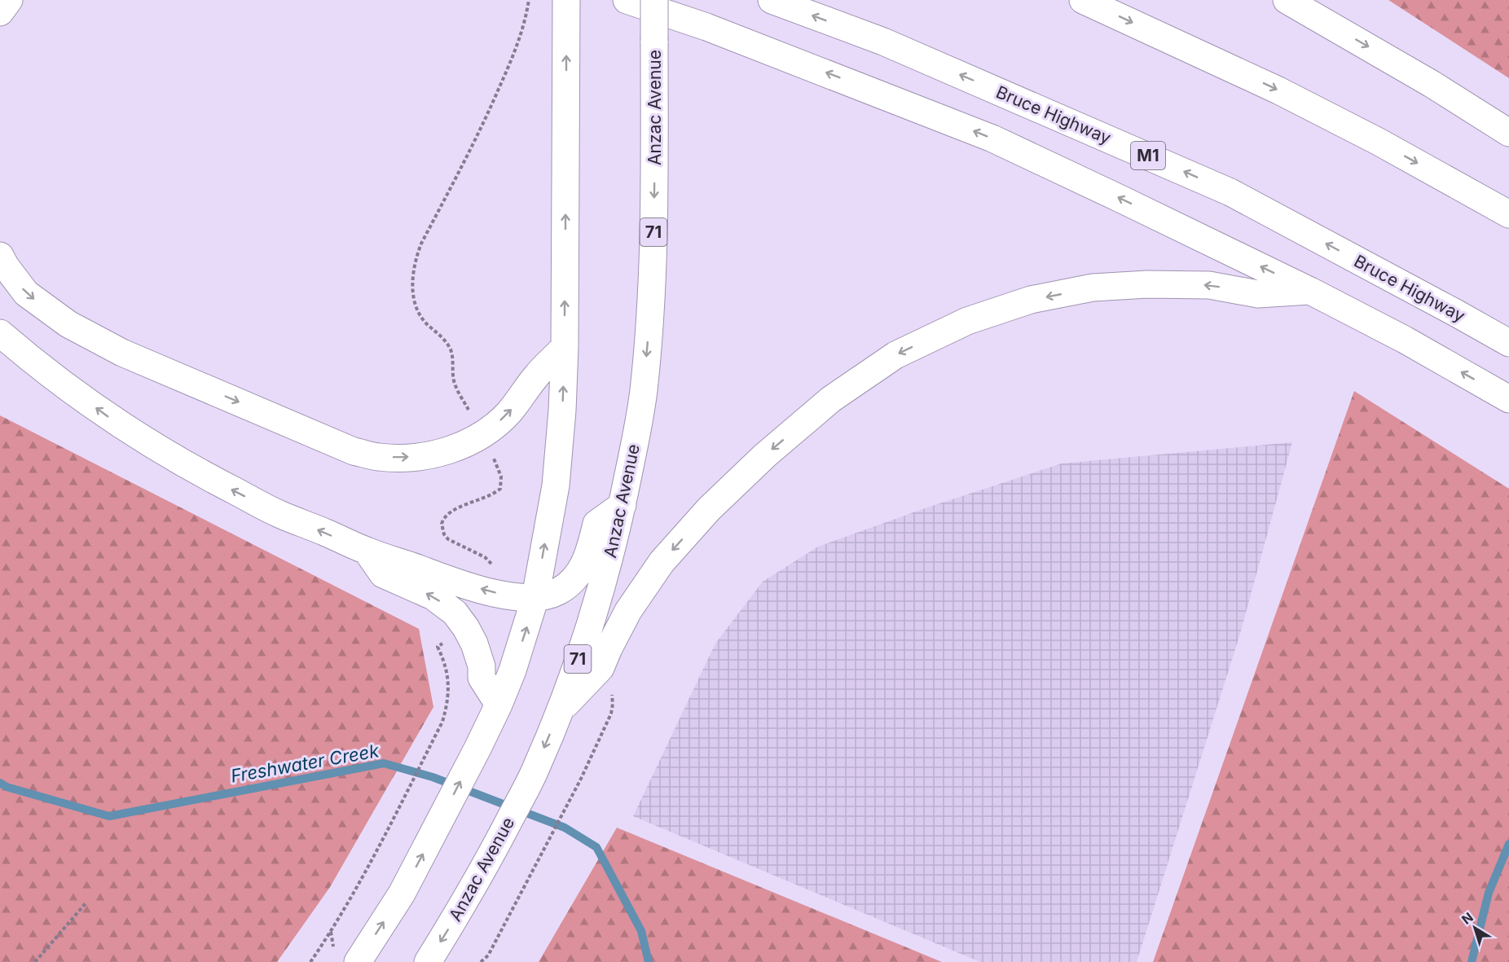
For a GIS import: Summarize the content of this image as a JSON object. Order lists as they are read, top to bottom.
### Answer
{
  "streets": {
    "highway": [
      "Anzac Avenue",
      "Bruce Highway",
      "M1",
      "71"
    ]
  },
  "water": ["Freshwater Creek"],
  "north": "top left"
}
